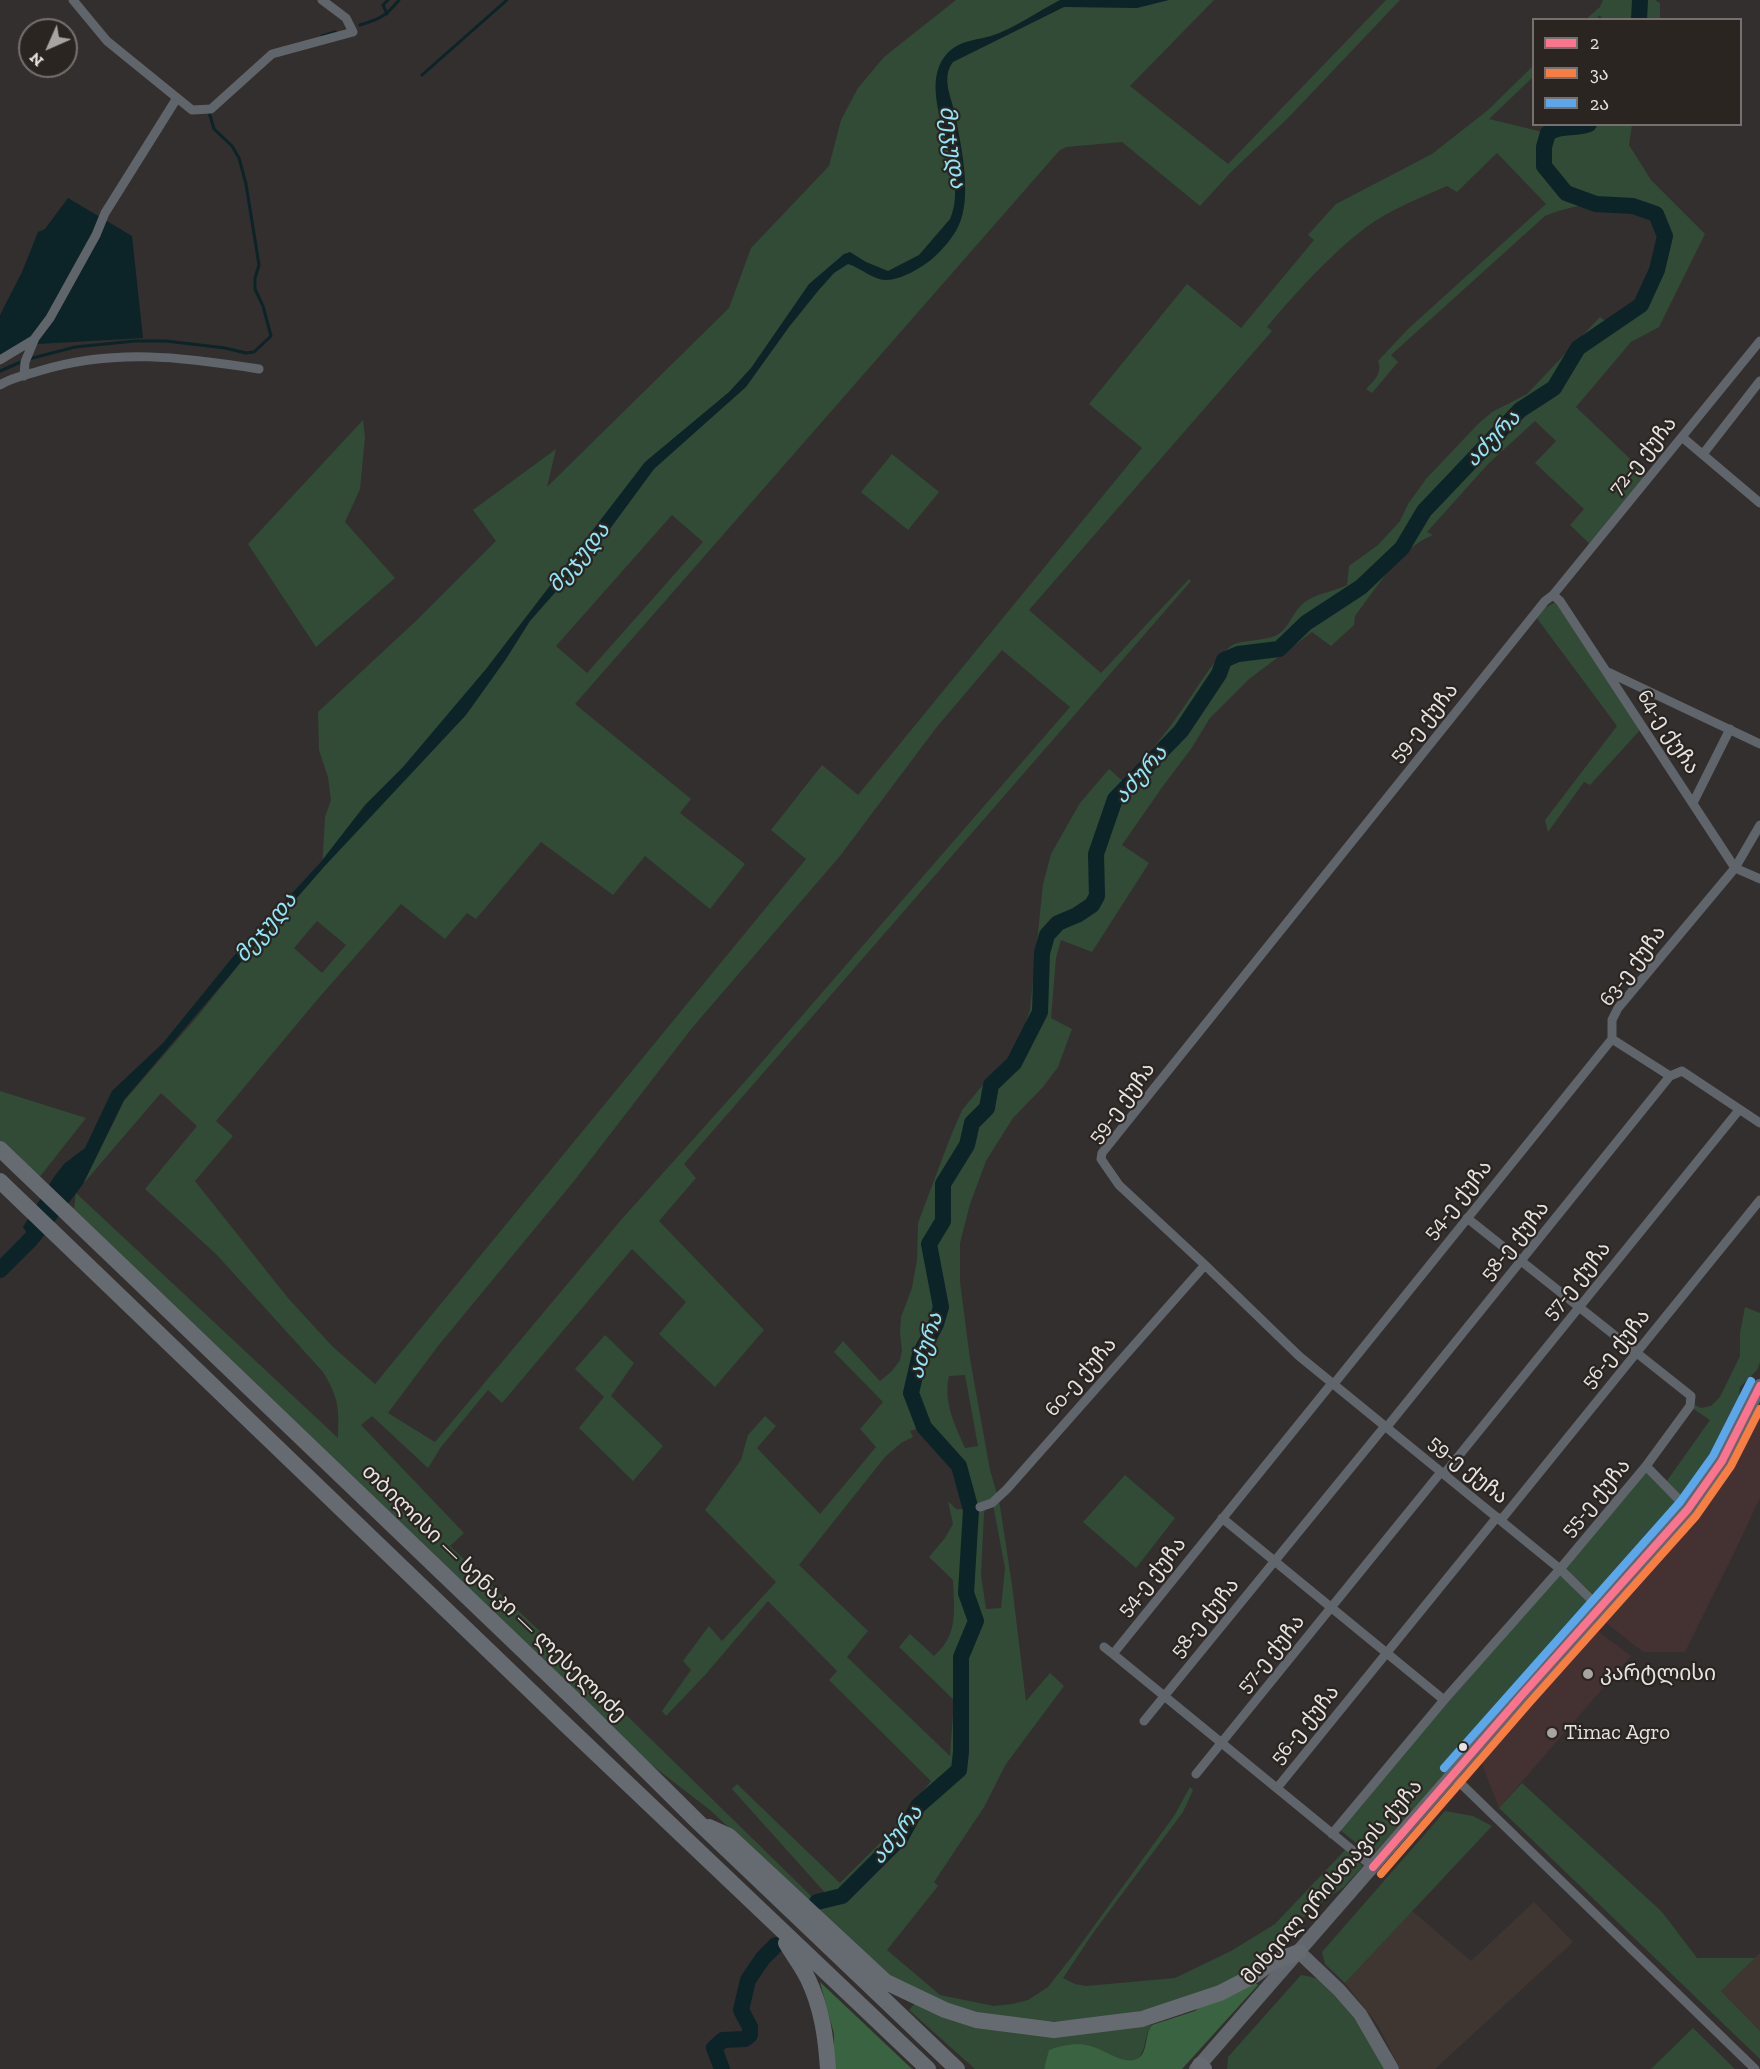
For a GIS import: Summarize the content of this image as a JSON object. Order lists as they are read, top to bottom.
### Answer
{
  "streets": {
    "highway": ["თბილისი — სენაკი — ლესელიძე"],
    "main road": ["მიხეილ ერისთავის ქუჩა"],
    "street": [
      "72-ე ქუჩა",
      "59-ე ქუჩა",
      "64-ე ქუჩა",
      "63-ე ქუჩა",
      "54-ე ქუჩა",
      "58-ე ქუჩა",
      "57-ე ქუჩა",
      "56-ე ქუჩა",
      "60-ე ქუჩა",
      "55-ე ქუჩა"
    ]
  },
  "crossings": [
    ["72-ე ქუჩა", "59-ე ქუჩა"],
    ["72-ე ქუჩა", "64-ე ქუჩა"],
    ["59-ე ქუჩა", "64-ე ქუჩა"],
    ["59-ე ქუჩა", "54-ე ქუჩა"],
    ["59-ე ქუჩა", "58-ე ქუჩა"],
    ["59-ე ქუჩა", "57-ე ქუჩა"],
    ["59-ე ქუჩა", "56-ე ქუჩა"],
    ["59-ე ქუჩა", "60-ე ქუჩა"],
    ["59-ე ქუჩა", "55-ე ქუჩა"],
    ["59-ე ქუჩა", "მიხეილ ერისთავის ქუჩა"],
    ["64-ე ქუჩა", "63-ე ქუჩა"],
    ["63-ე ქუჩა", "54-ე ქუჩა"],
    ["63-ე ქუჩა", "58-ე ქუჩა"],
    ["63-ე ქუჩა", "57-ე ქუჩა"],
    ["54-ე ქუჩა", "55-ე ქუჩა"],
    ["58-ე ქუჩა", "55-ე ქუჩა"],
    ["57-ე ქუჩა", "55-ე ქუჩა"],
    ["56-ე ქუჩა", "55-ე ქუჩა"]
  ],
  "water": ["მეჯუდა", "აძურა"],
  "places": ["კარტლისი", "Timac Agro"],
  "lines": ["transit line 2ა", "transit line 2", "transit line 3ა"],
  "legend": ["2", "3ა", "2ა"],
  "north": "bottom left"
}
